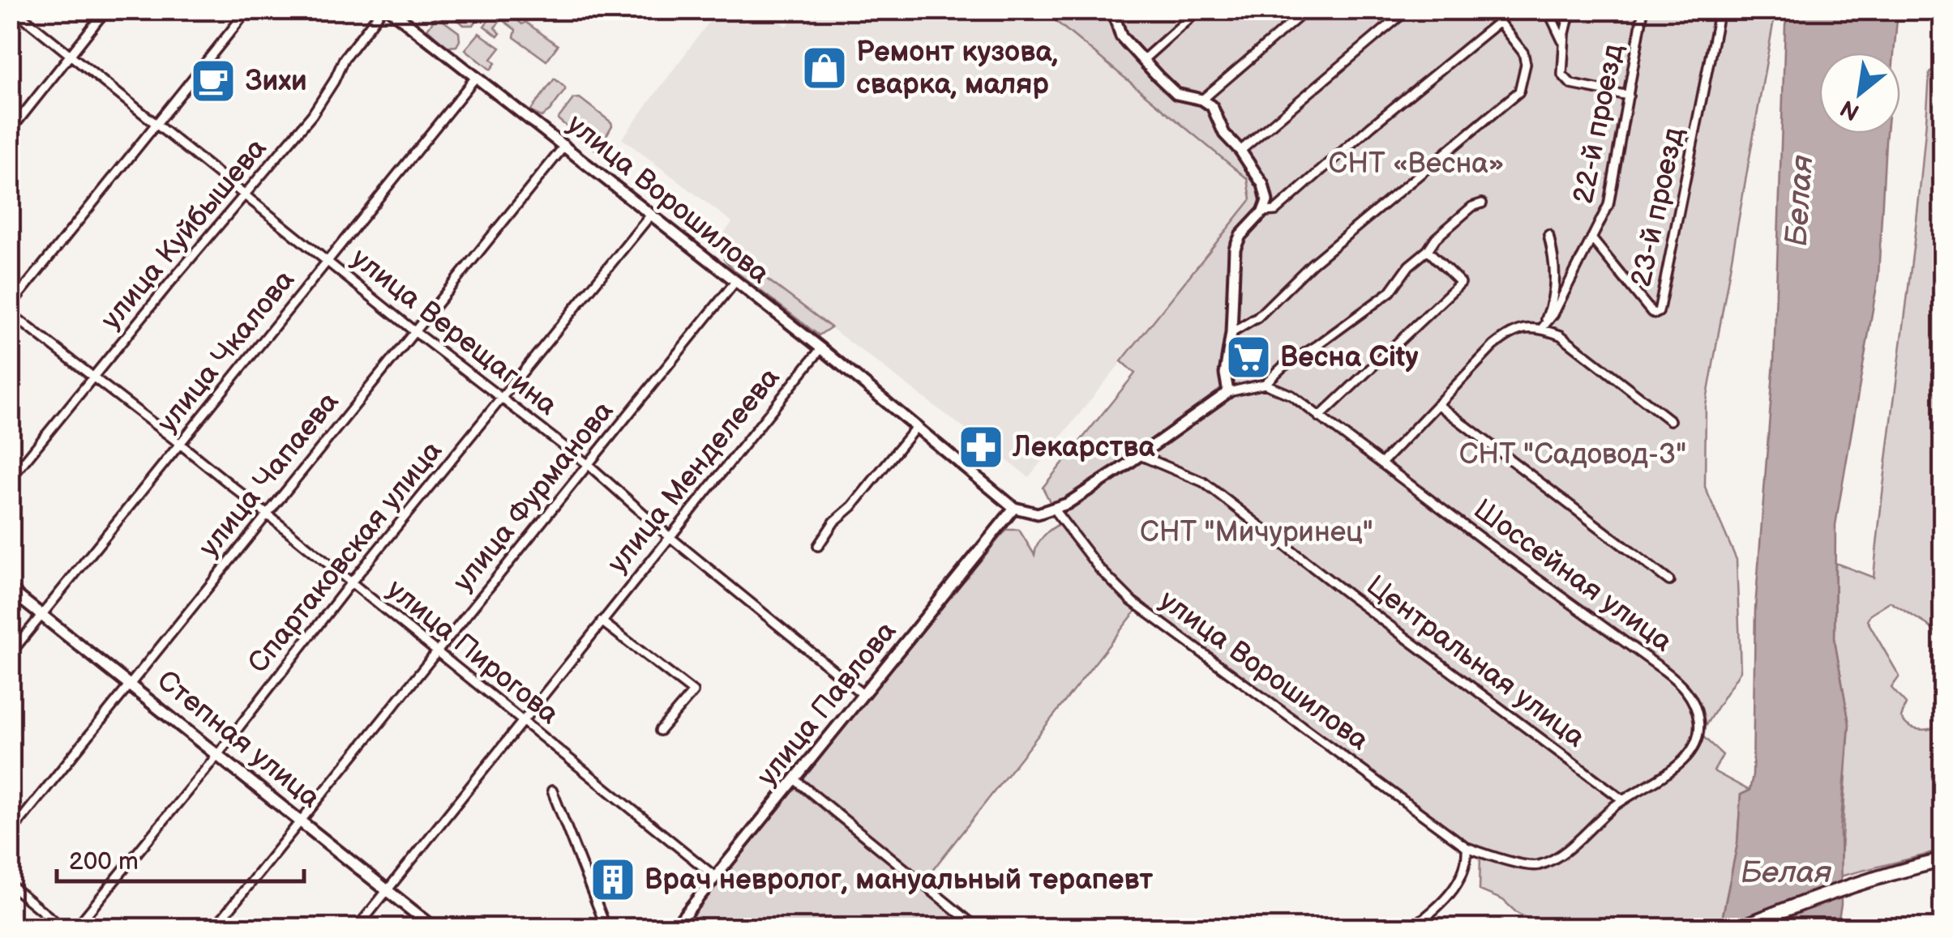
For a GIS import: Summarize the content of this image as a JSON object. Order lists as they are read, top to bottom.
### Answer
{
  "streets": {
    "main road": ["Степная улица"],
    "street": [
      "22-й проезд",
      "улица Ворошилова",
      "23-й проезд",
      "улица Куйбышева",
      "улица Верещагина",
      "улица Чкалова",
      "улица Менделеева",
      "улица Чапаева",
      "улица Фурманова",
      "Спартаковская улица",
      "Шоссейная улица",
      "улица Пирогова",
      "Центральная улица",
      "улица Павлова"
    ]
  },
  "crossings": [
    ["22-й проезд", "23-й проезд"],
    ["улица Ворошилова", "улица Чкалова"],
    ["улица Ворошилова", "улица Менделеева"],
    ["улица Ворошилова", "улица Чапаева"],
    ["улица Ворошилова", "улица Фурманова"],
    ["улица Ворошилова", "Спартаковская улица"],
    ["улица Ворошилова", "Шоссейная улица"],
    ["улица Ворошилова", "Центральная улица"],
    ["улица Ворошилова", "улица Павлова"],
    ["улица Куйбышева", "улица Верещагина"],
    ["улица Куйбышева", "улица Пирогова"],
    ["улица Верещагина", "улица Чкалова"],
    ["улица Верещагина", "улица Менделеева"],
    ["улица Верещагина", "улица Чапаева"],
    ["улица Верещагина", "улица Фурманова"],
    ["улица Верещагина", "Спартаковская улица"],
    ["улица Верещагина", "улица Павлова"],
    ["улица Чкалова", "улица Пирогова"],
    ["улица Чкалова", "Степная улица"],
    ["улица Менделеева", "улица Пирогова"],
    ["улица Менделеева", "Степная улица"],
    ["улица Чапаева", "улица Пирогова"],
    ["улица Чапаева", "Степная улица"],
    ["улица Фурманова", "улица Пирогова"],
    ["улица Фурманова", "Степная улица"],
    ["Спартаковская улица", "улица Пирогова"],
    ["Спартаковская улица", "Степная улица"],
    ["Шоссейная улица", "Центральная улица"],
    ["улица Пирогова", "улица Павлова"]
  ],
  "water": ["Белая"],
  "parks": ["СНТ «Весна»", "СНТ \"Садовод-3\"", "СНТ \"Мичуринец\""],
  "places": {
    "shop": ["Ремонт кузова, сварка, маляр"],
    "cafe": ["Зихи"],
    "supermarket": ["Весна City"],
    "pharmacy": ["Лекарства"],
    "building": ["Врач невролог, мануальный терапевт"]
  },
  "scale_bar": "200 m",
  "north": "bottom left"
}
